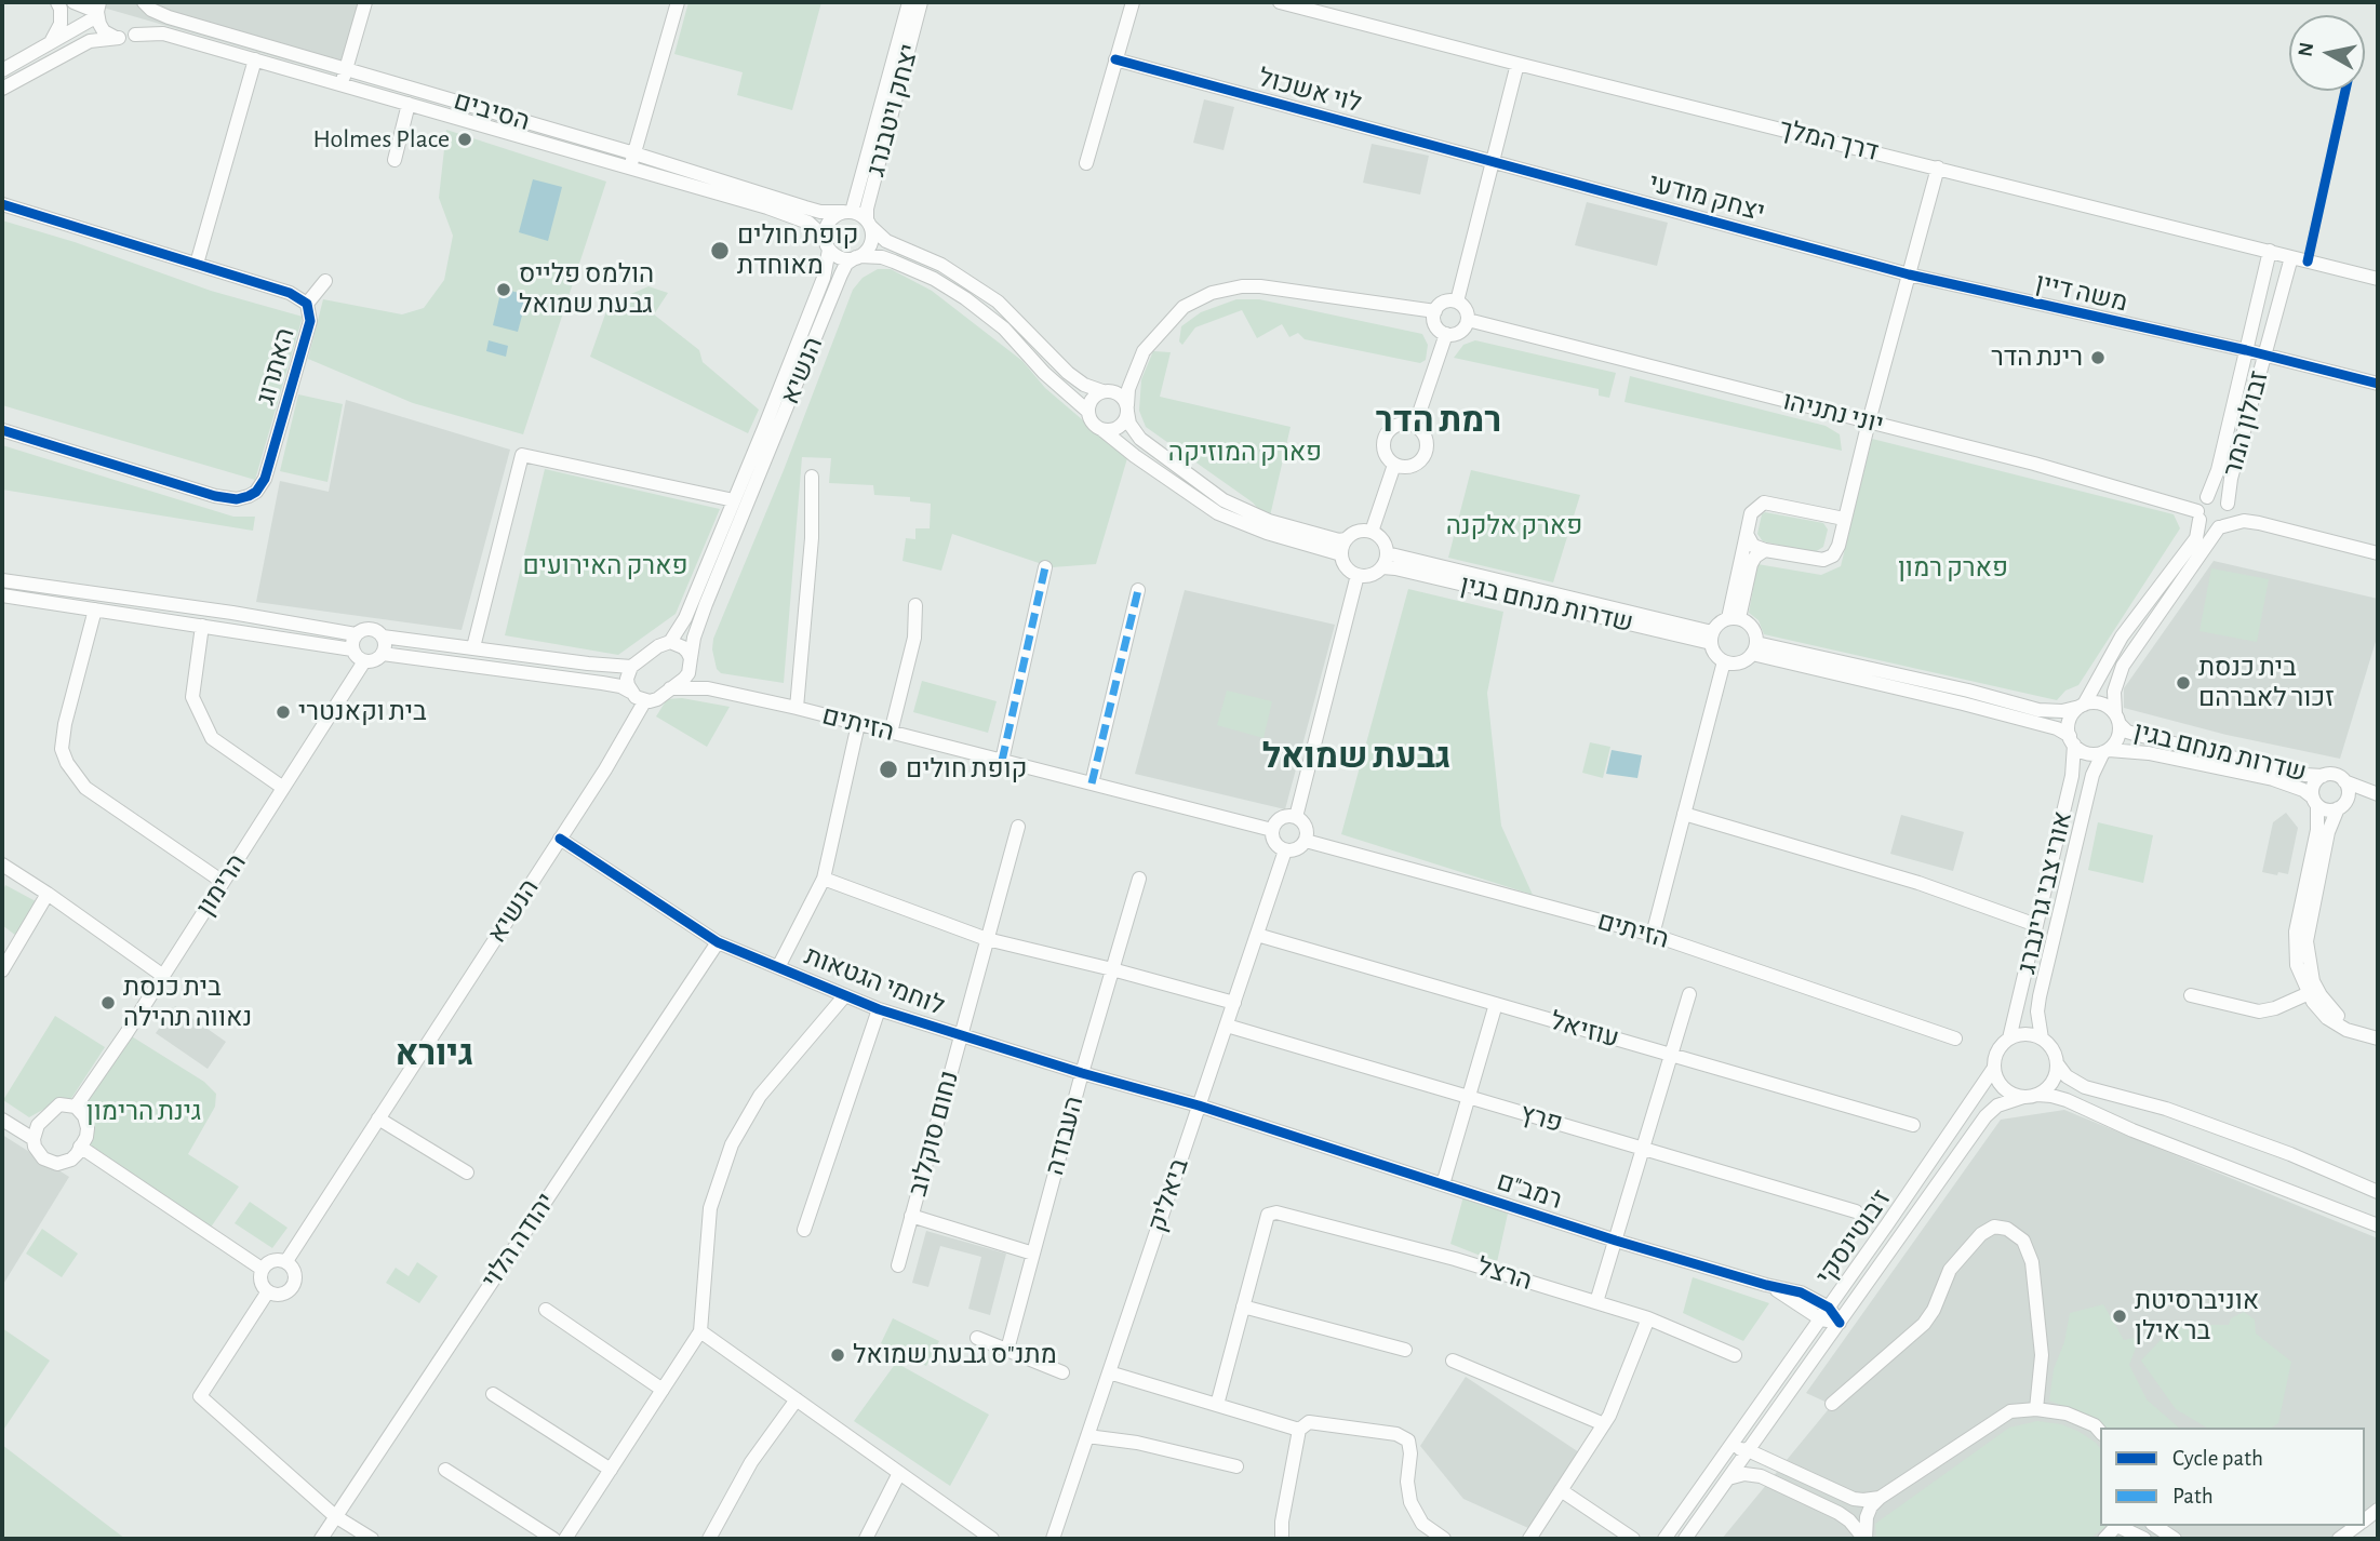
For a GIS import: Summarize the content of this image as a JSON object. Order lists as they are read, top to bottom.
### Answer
{
  "streets": {
    "street": [
      "לוי אשכול",
      "יצחק ויטבנרג",
      "הסיבים",
      "דרך המלך",
      "יצחק מודעי",
      "משה דיין",
      "האתרוג",
      "הנשיא",
      "יוני נתניהו",
      "זבולון המר",
      "שדרות מנחם בגין",
      "הזיתים",
      "הרימון",
      "אורי צבי גרינברג",
      "לוחמי הגטאות",
      "עוזיאל",
      "פרץ",
      "נחום סוקלוב",
      "העבודה",
      "רמב\"ם",
      "ביאליק",
      "ז'בוטינסקי",
      "יהודה הלוי",
      "הרצל"
    ]
  },
  "crossings": [
    ["לוי אשכול", "יצחק מודעי"],
    ["יצחק ויטבנרג", "הסיבים"],
    ["יצחק ויטבנרג", "הנשיא"],
    ["הסיבים", "הנשיא"],
    ["דרך המלך", "זבולון המר"],
    ["יצחק מודעי", "משה דיין"],
    ["משה דיין", "זבולון המר"],
    ["הנשיא", "הזיתים"],
    ["הנשיא", "לוחמי הגטאות"],
    ["יוני נתניהו", "זבולון המר"],
    ["שדרות מנחם בגין", "אורי צבי גרינברג"],
    ["הזיתים", "ביאליק"],
    ["אורי צבי גרינברג", "ז'בוטינסקי"],
    ["לוחמי הגטאות", "נחום סוקלוב"],
    ["לוחמי הגטאות", "העבודה"],
    ["לוחמי הגטאות", "רמב\"ם"],
    ["לוחמי הגטאות", "ביאליק"],
    ["לוחמי הגטאות", "יהודה הלוי"],
    ["עוזיאל", "ביאליק"],
    ["פרץ", "ביאליק"],
    ["רמב\"ם", "ביאליק"],
    ["רמב\"ם", "ז'בוטינסקי"]
  ],
  "districts": ["רמת הדר", "גבעת שמואל", "גיורא"],
  "parks": [
    "פארק המוזיקה",
    "פארק אלקנה",
    "פארק האירועים",
    "פארק רמון",
    "גינת הרימון"
  ],
  "places": [
    "Holmes Place",
    "קופת חולים מאוחדת",
    "הולמס פלייס גבעת שמואל",
    "רינת הדר",
    "בית כנסת זכור לאברהם",
    "בית וקאנטרי",
    "קופת חולים",
    "בית כנסת נאווה תהילה",
    "אוניברסיטת בר אילן",
    "מתנ\"ס גבעת שמואל"
  ],
  "legend": ["Cycle path", "Path"],
  "north": "left"
}
